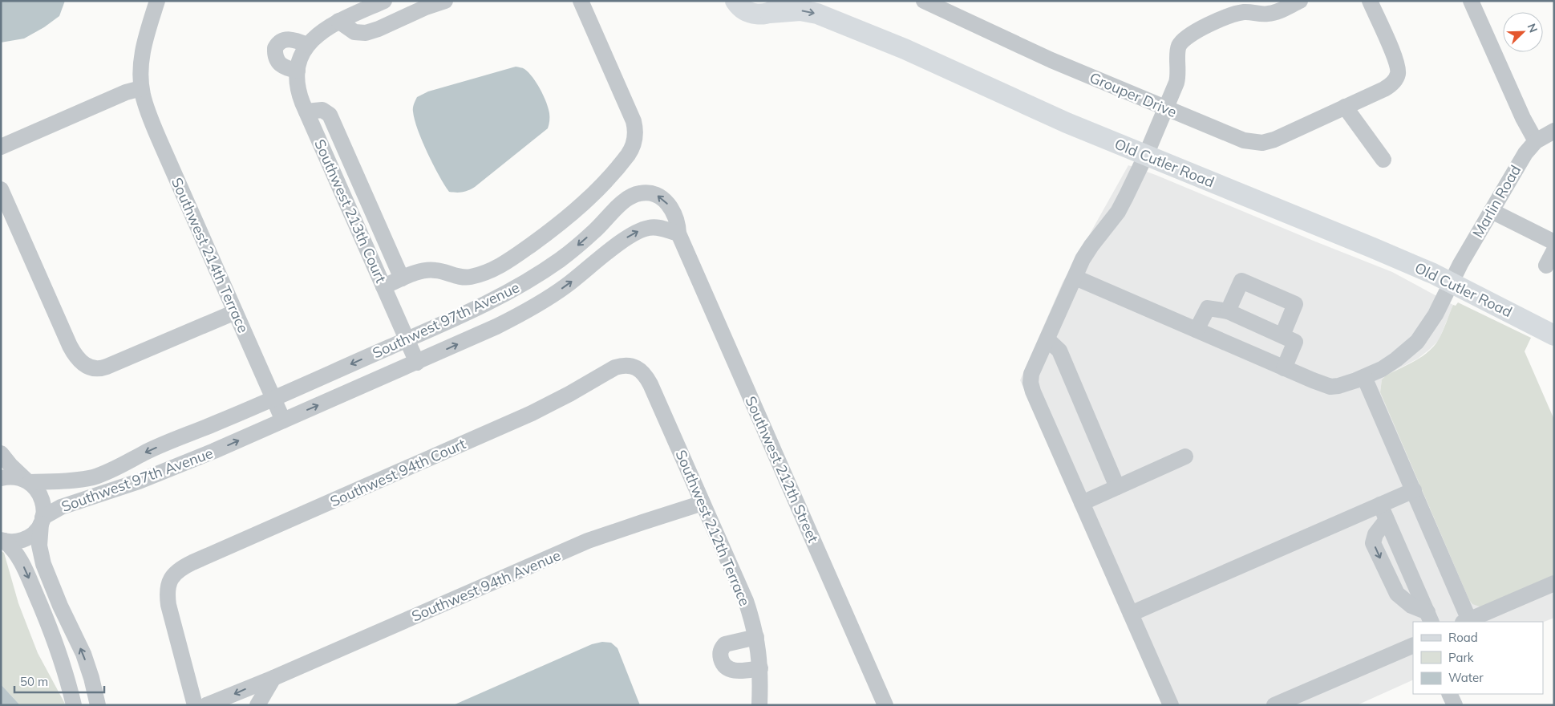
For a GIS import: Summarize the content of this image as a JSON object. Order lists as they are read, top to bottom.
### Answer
{
  "streets": {
    "main road": ["Old Cutler Road"],
    "street": [
      "Grouper Drive",
      "Marlin Road",
      "Southwest 213th Court",
      "Southwest 214th Terrace",
      "Southwest 97th Avenue",
      "Southwest 212th Street",
      "Southwest 94th Court",
      "Southwest 212th Terrace",
      "Southwest 94th Avenue"
    ]
  },
  "crossings": [
    ["Old Cutler Road", "Marlin Road"],
    ["Southwest 213th Court", "Southwest 97th Avenue"],
    ["Southwest 214th Terrace", "Southwest 97th Avenue"],
    ["Southwest 97th Avenue", "Southwest 212th Street"],
    ["Southwest 94th Court", "Southwest 212th Terrace"],
    ["Southwest 212th Terrace", "Southwest 94th Avenue"]
  ],
  "legend": ["Road", "Park", "Water"],
  "scale_bar": "50 m",
  "north": "top right"
}
